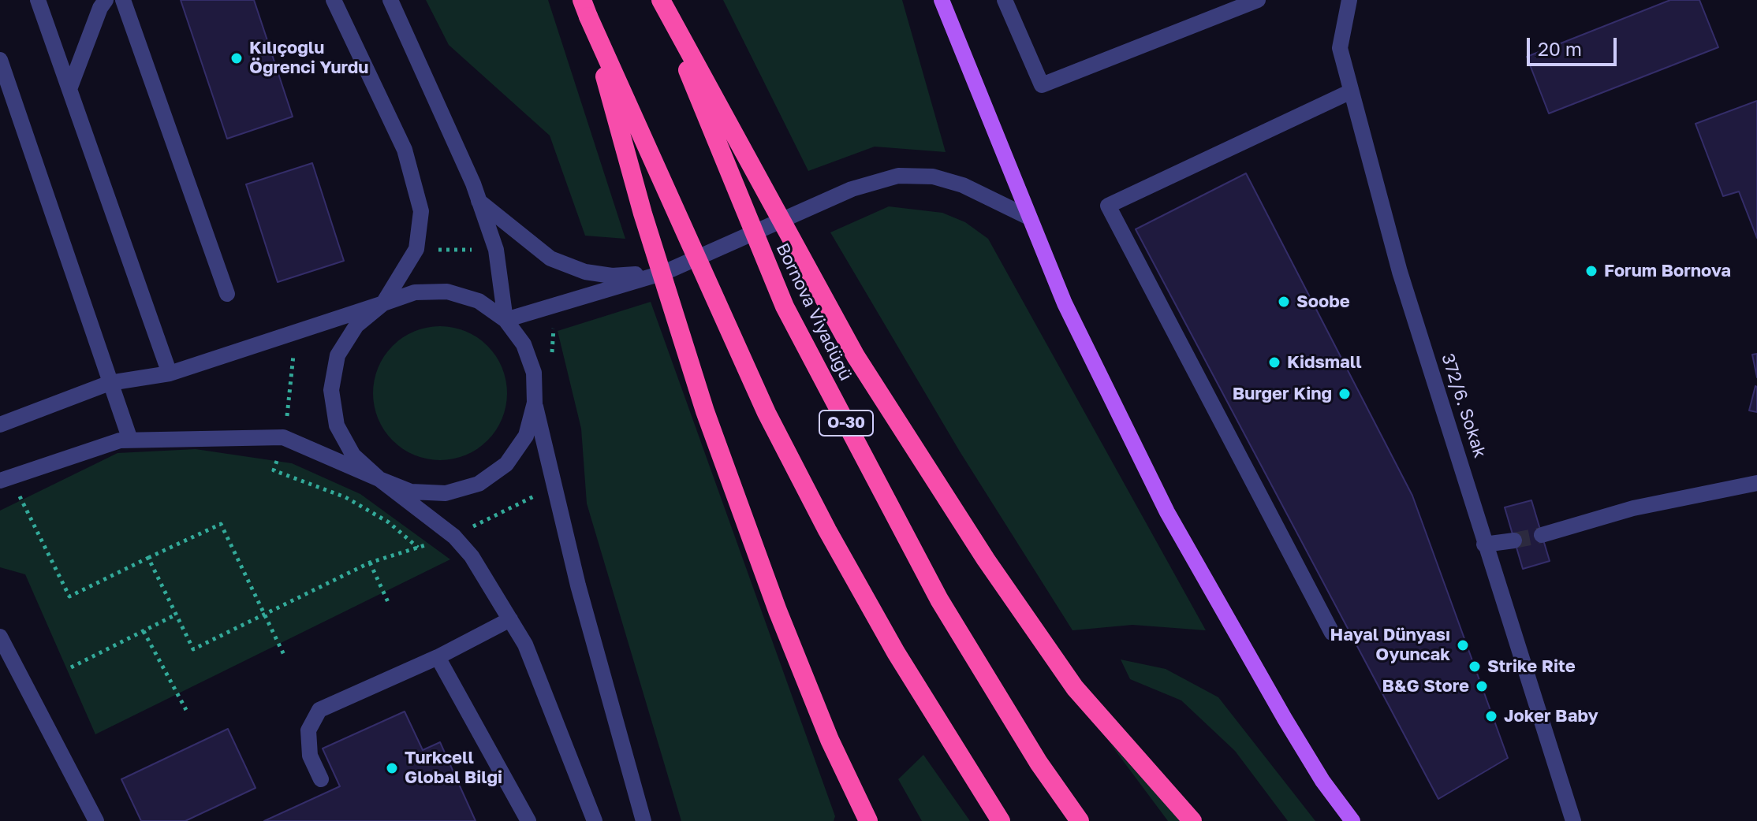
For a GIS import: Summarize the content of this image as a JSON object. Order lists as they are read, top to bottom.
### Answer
{
  "streets": {
    "highway": ["Bornova Viyadüğü", "O-30"],
    "street": ["372/6. Sokak"]
  },
  "places": [
    "Kılıçoğlu Öğrenci Yurdu",
    "Forum Bornova",
    "Soobe",
    "Kidsmall",
    "Burger King",
    "Hayal Dünyası Oyuncak",
    "Strike Rite",
    "B&G Store",
    "Joker Baby",
    "Turkcell Global Bilgi"
  ],
  "scale_bar": "20 m"
}
